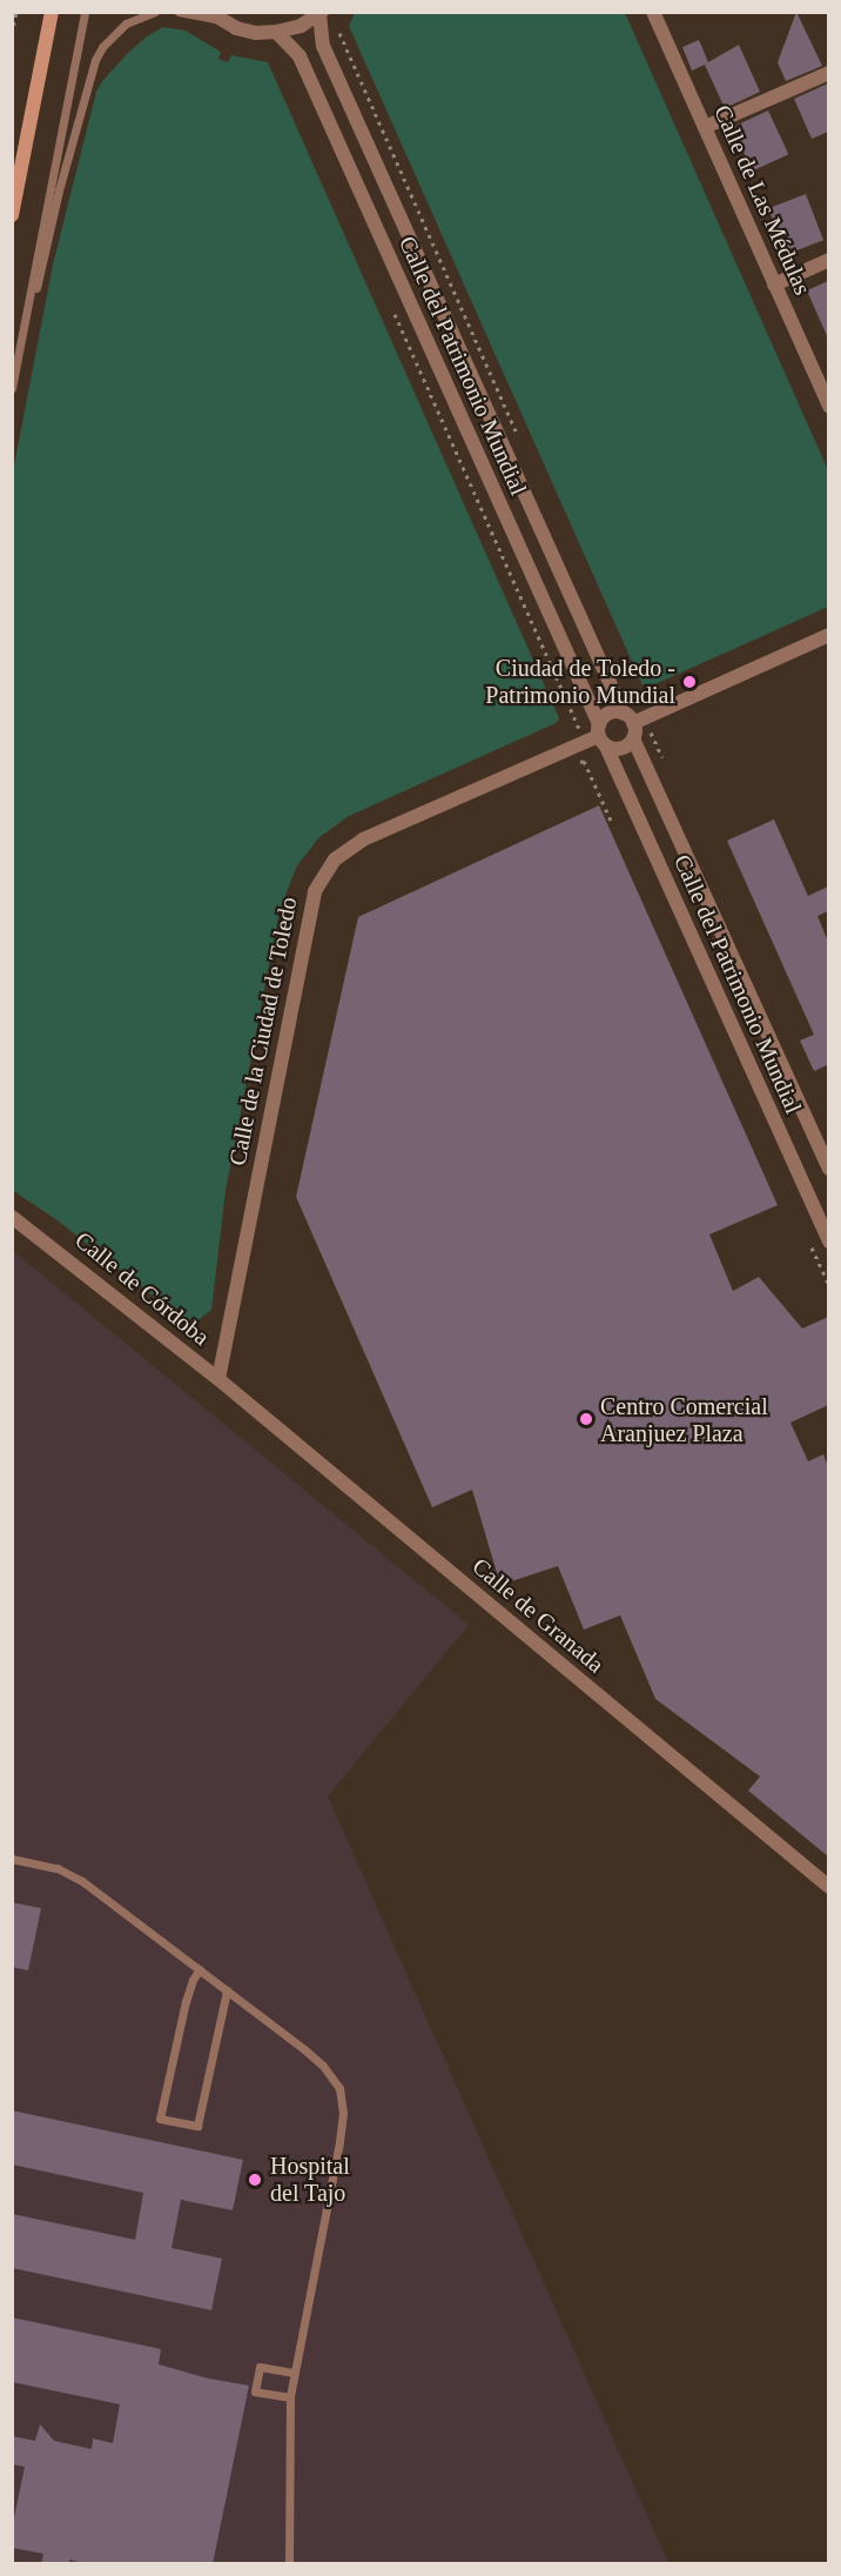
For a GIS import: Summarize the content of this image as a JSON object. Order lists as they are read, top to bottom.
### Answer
{
  "streets": {
    "street": [
      "Calle de Las Médulas",
      "Calle del Patrimonio Mundial",
      "Calle de la Ciudad de Toledo",
      "Calle de Córdoba",
      "Calle de Granada"
    ]
  },
  "crossings": [
    ["Calle del Patrimonio Mundial", "Calle de la Ciudad de Toledo"],
    ["Calle de la Ciudad de Toledo", "Calle de Córdoba"],
    ["Calle de la Ciudad de Toledo", "Calle de Granada"],
    ["Calle de Córdoba", "Calle de Granada"]
  ],
  "places": ["Ciudad de Toledo - Patrimonio Mundial", "Centro Comercial Aranjuez Plaza", "Hospital del Tajo"]
}
